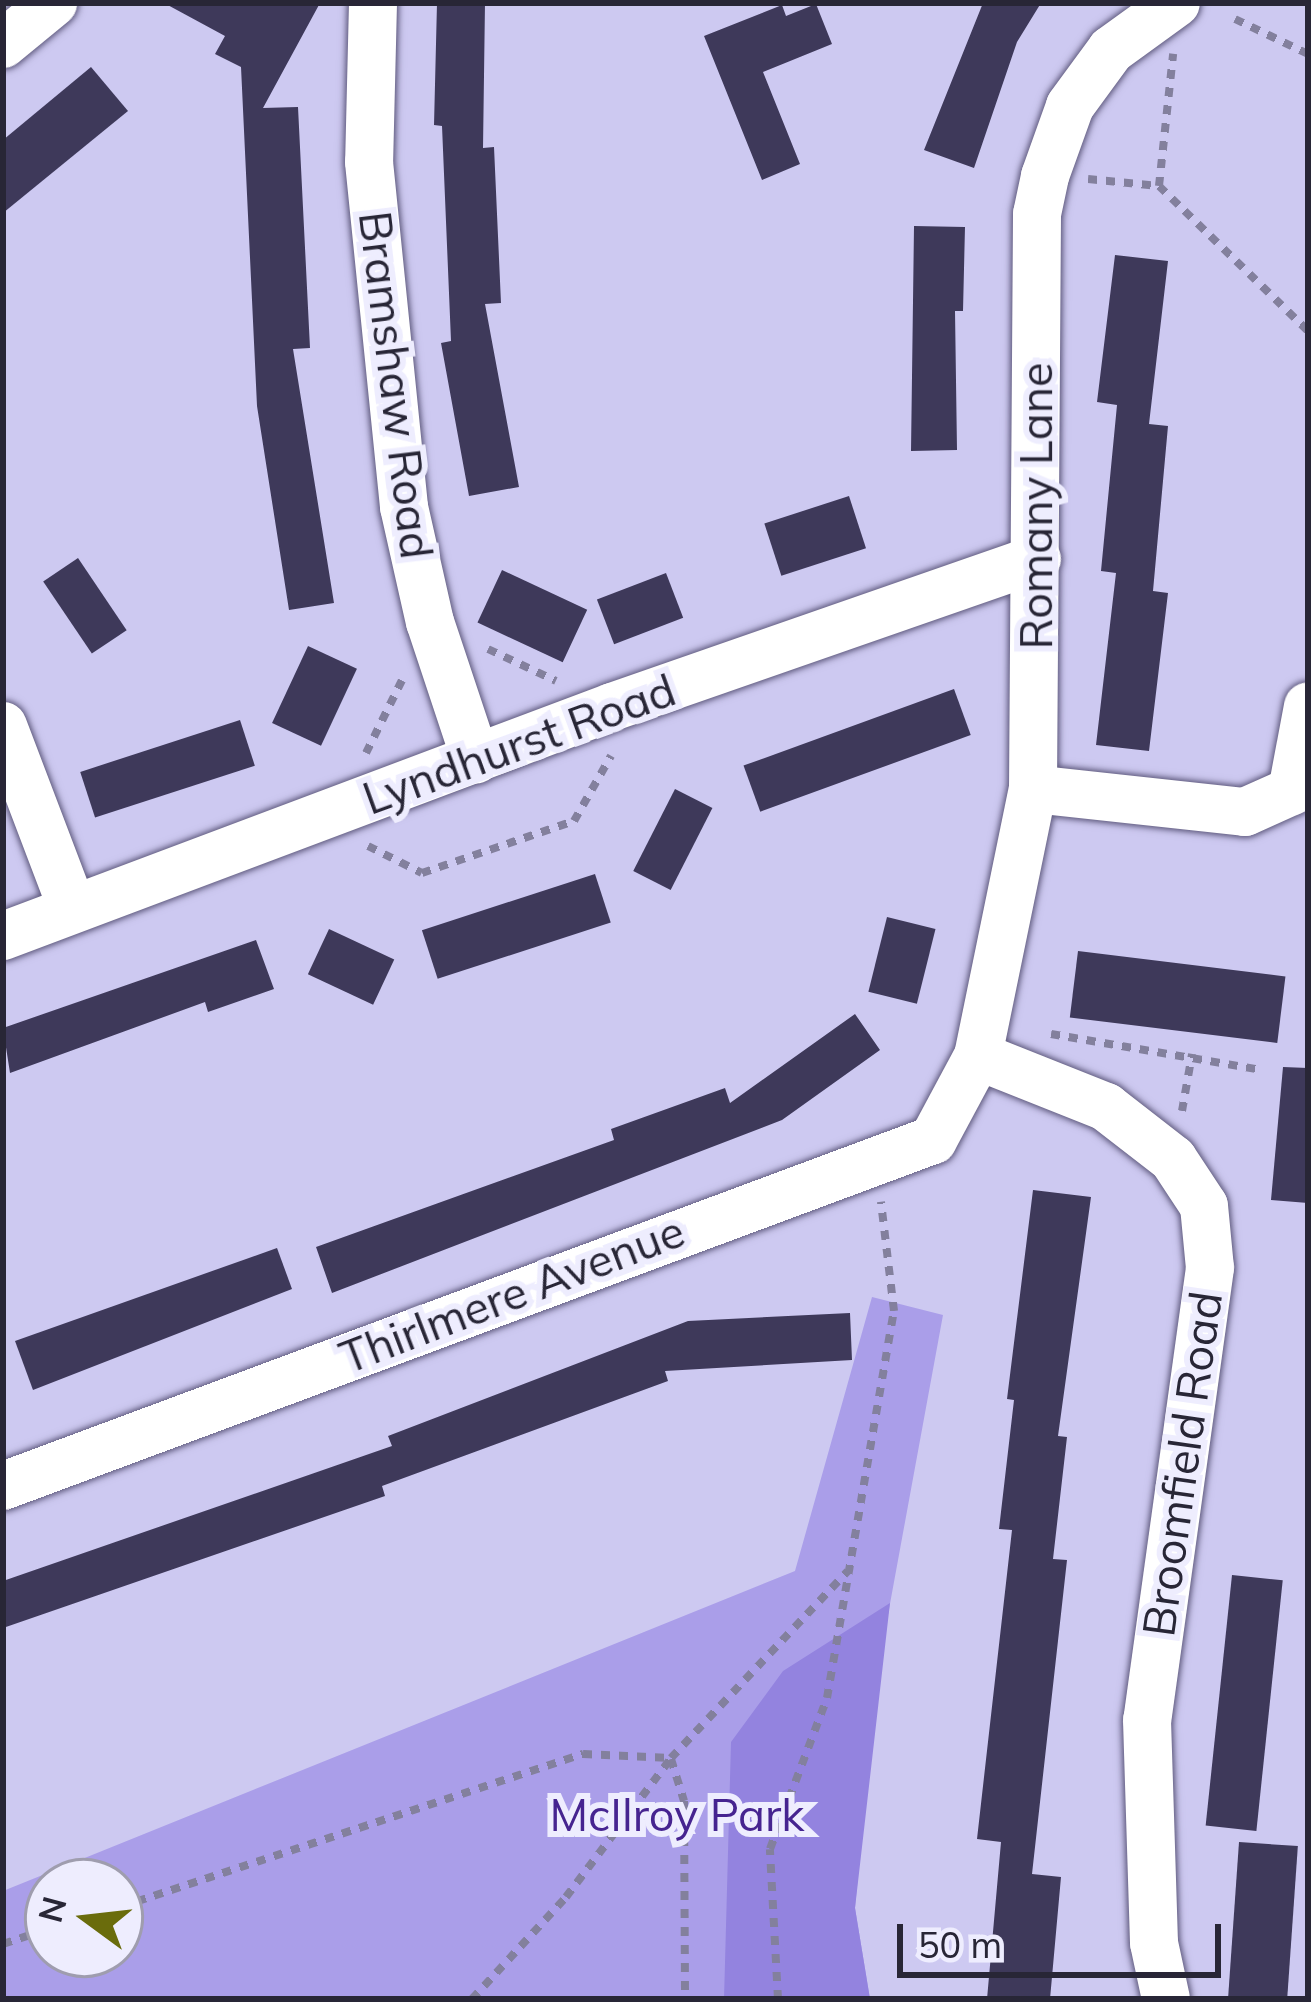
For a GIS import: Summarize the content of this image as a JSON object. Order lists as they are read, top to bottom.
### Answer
{
  "streets": {
    "street": [
      "Bramshaw Road",
      "Romany Lane",
      "Lyndhurst Road",
      "Thirlmere Avenue",
      "Broomfield Road"
    ]
  },
  "crossings": [
    ["Bramshaw Road", "Lyndhurst Road"],
    ["Romany Lane", "Lyndhurst Road"],
    ["Romany Lane", "Thirlmere Avenue"],
    ["Romany Lane", "Broomfield Road"],
    ["Thirlmere Avenue", "Broomfield Road"]
  ],
  "parks": ["McIlroy Park"],
  "scale_bar": "50 m",
  "north": "left"
}
